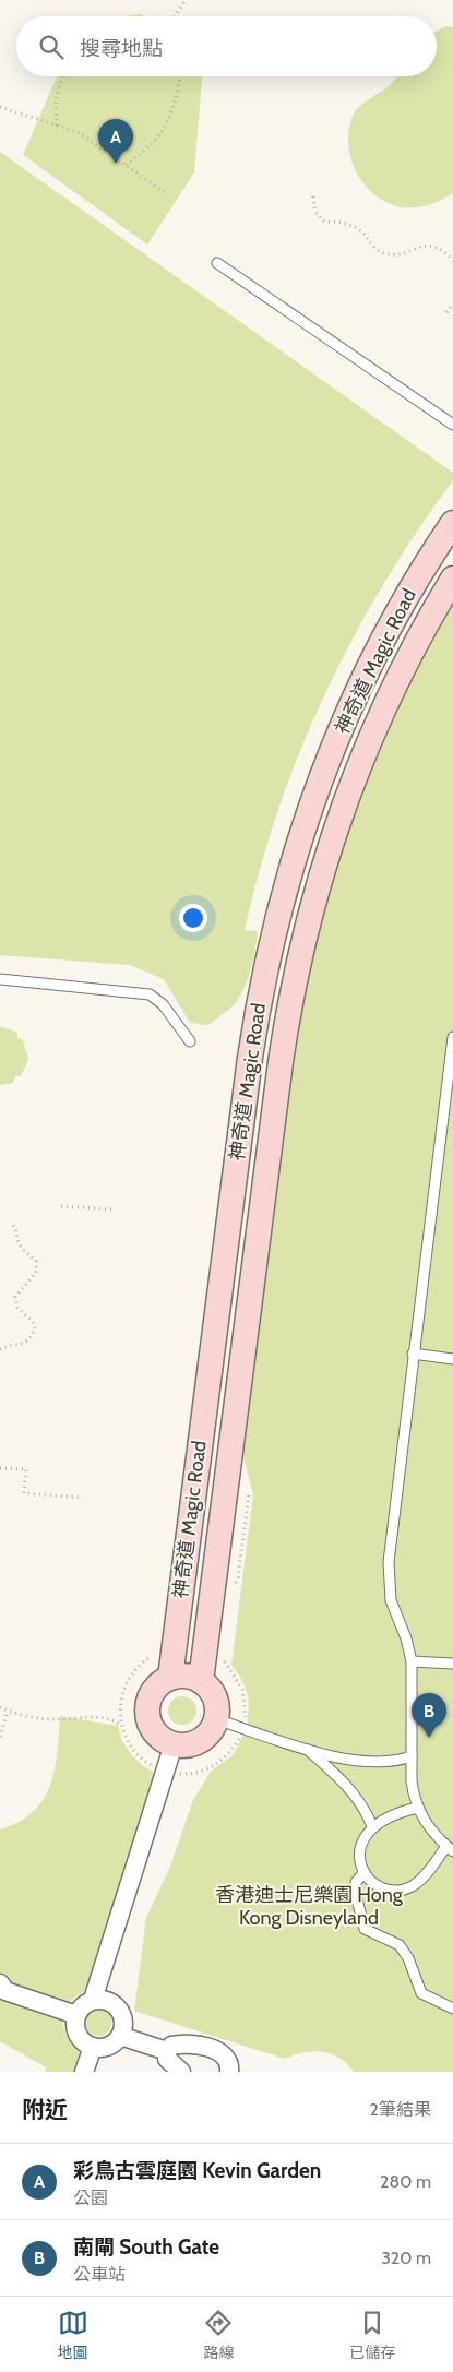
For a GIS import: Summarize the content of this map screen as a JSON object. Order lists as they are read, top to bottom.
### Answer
{
  "streets": {
    "street": ["神奇道 Magic Road"]
  },
  "parks": ["香港迪士尼樂園 Hong Kong Disneyland"],
  "page": {
    "search": "搜尋地點",
    "pins": ["A", "B"],
    "heading": ["附近", "2筆結果"],
    "list": [
      {
        "mark": "A",
        "name": "彩鳥古雲庭園 Kevin Garden",
        "note": "公園",
        "value": "280 m"
      },
      {
        "mark": "B",
        "name": "南閘 South Gate",
        "note": "公車站",
        "value": "320 m"
      }
    ],
    "nav": ["地圖", "路線", "已儲存"]
  }
}
